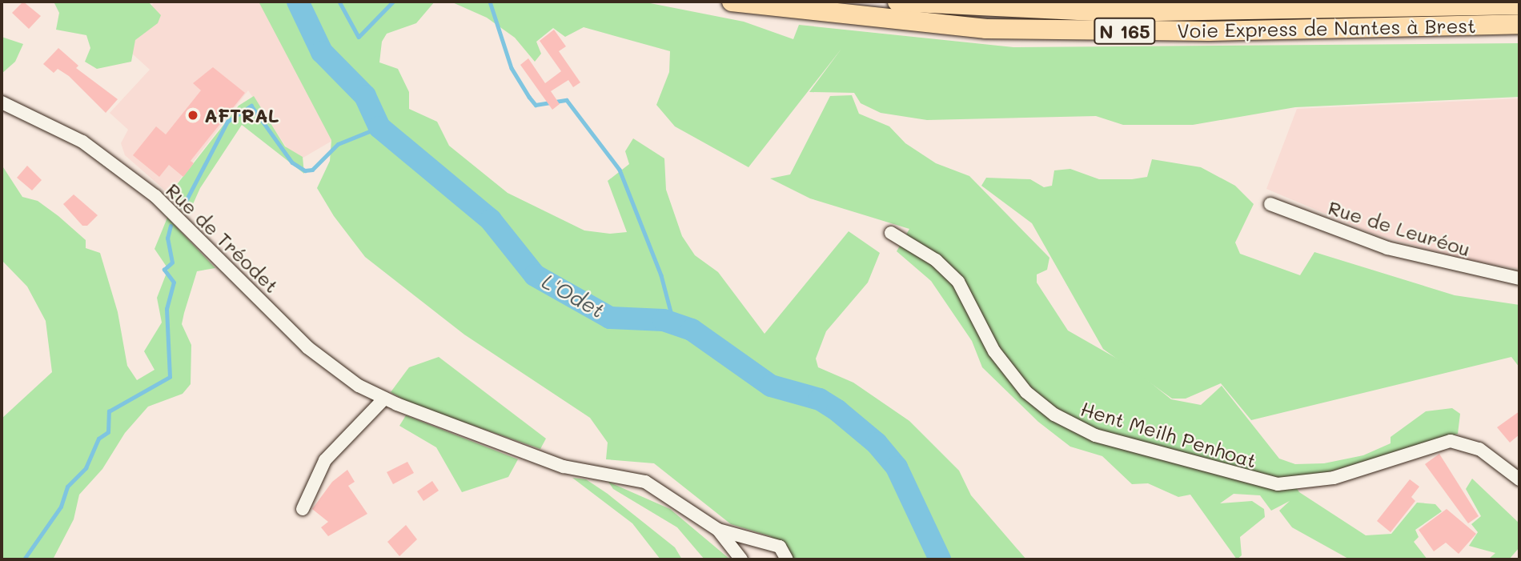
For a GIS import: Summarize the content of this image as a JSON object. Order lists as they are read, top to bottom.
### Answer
{
  "streets": {
    "highway": ["Voie Express de Nantes à Brest", "N 165"],
    "street": ["Rue de Leuréou", "Rue de Tréodet", "Hent Meilh Penhoat"]
  },
  "water": ["L'Odet"],
  "places": ["AFTRAL"]
}
